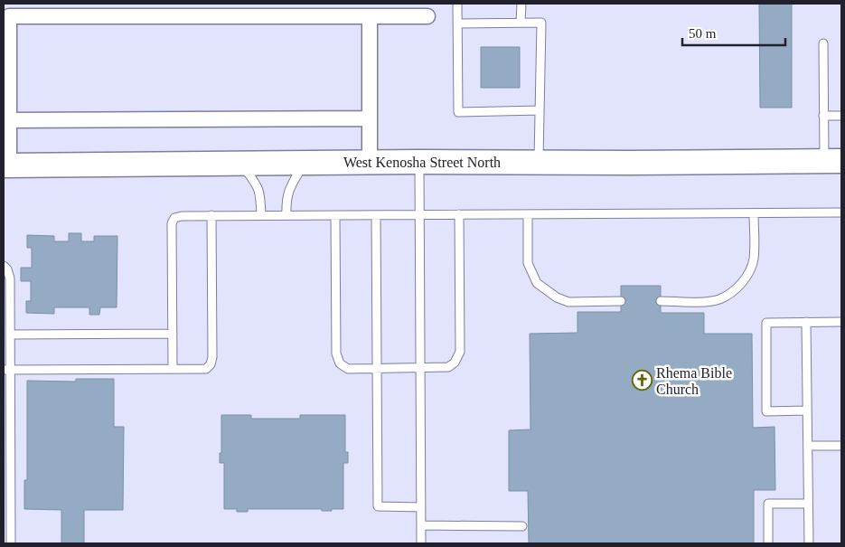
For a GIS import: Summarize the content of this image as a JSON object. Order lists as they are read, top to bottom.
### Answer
{
  "streets": {
    "main road": ["West Kenosha Street North"]
  },
  "places": {
    "church": ["Rhema Bible Church"]
  },
  "scale_bar": "50 m"
}
